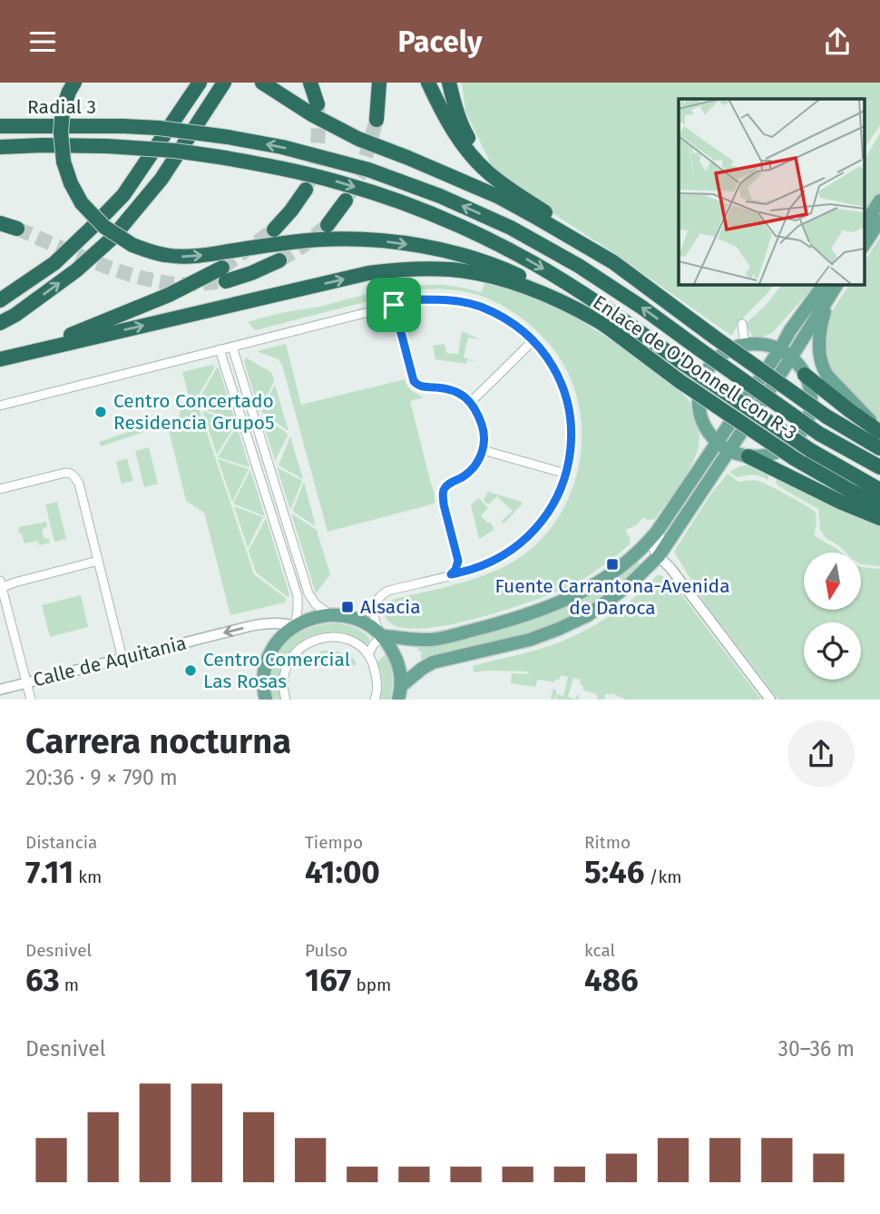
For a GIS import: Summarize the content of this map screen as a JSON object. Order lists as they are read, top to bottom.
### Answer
{
  "streets": {
    "highway": ["Radial 3", "Enlace de O'Donnell con R-3"],
    "street": ["Calle de Aquitania"]
  },
  "one_way": ["Calle de Aquitania"],
  "places": {
    "other": ["Centro Concertado Residencia Grupo5", "Centro Comercial Las Rosas"],
    "transit": ["Fuente Carrantona-Avenida de Daroca", "Alsacia"]
  },
  "north": "bottom",
  "page": {
    "header": "Pacely",
    "heading": ["Carrera nocturna", "20:36 · 9 × 790 m"],
    "stats": [
      ["Distancia", "7.11 km"],
      ["Tiempo", "41:00"],
      ["Ritmo", "5:46 /km"],
      ["Desnivel", "63 m"],
      ["Pulso", "167 bpm"],
      ["kcal", "486"]
    ],
    "chart": ["Desnivel", "30–36 m"]
  }
}
